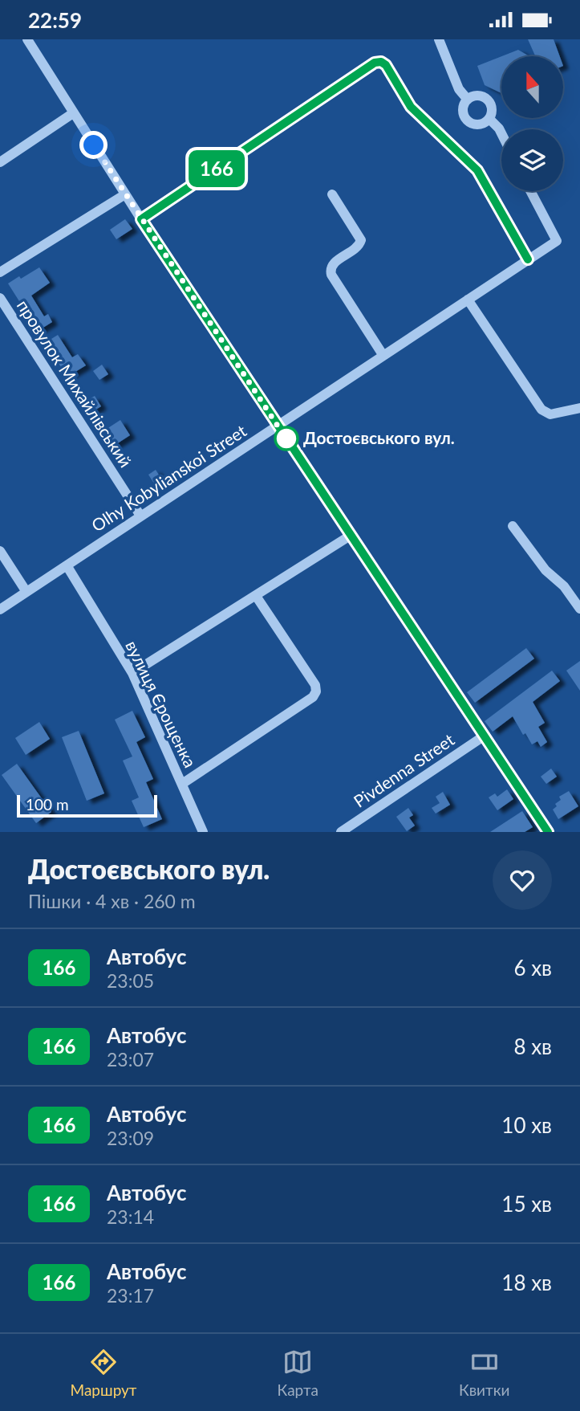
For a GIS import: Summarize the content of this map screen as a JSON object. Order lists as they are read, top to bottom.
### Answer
{
  "streets": {
    "street": [
      "провулок Михайлівський",
      "Olhy Kobylianskoi Street",
      "вулиця Єрощенка",
      "Pivdenna Street"
    ]
  },
  "crossings": [
    ["провулок Михайлівський", "Olhy Kobylianskoi Street"],
    ["Olhy Kobylianskoi Street", "вулиця Єрощенка"]
  ],
  "places": ["Достоєвського вул."],
  "lines": ["bus line 166"],
  "scale_bar": "100 m",
  "north": "top",
  "page": {
    "status": "22:59",
    "on_map": "166",
    "scale": "100 m",
    "heading": ["Достоєвського вул.", "Пішки · 4 хв · 260 m"],
    "list": [
      {
        "mark": "166",
        "name": "Автобус",
        "note": "23:05",
        "value": "6 хв"
      },
      {
        "mark": "166",
        "name": "Автобус",
        "note": "23:07",
        "value": "8 хв"
      },
      {
        "mark": "166",
        "name": "Автобус",
        "note": "23:09",
        "value": "10 хв"
      },
      {
        "mark": "166",
        "name": "Автобус",
        "note": "23:14",
        "value": "15 хв"
      },
      {
        "mark": "166",
        "name": "Автобус",
        "note": "23:17",
        "value": "18 хв"
      }
    ],
    "tabs": ["Маршрут", "Карта", "Квитки"]
  }
}
